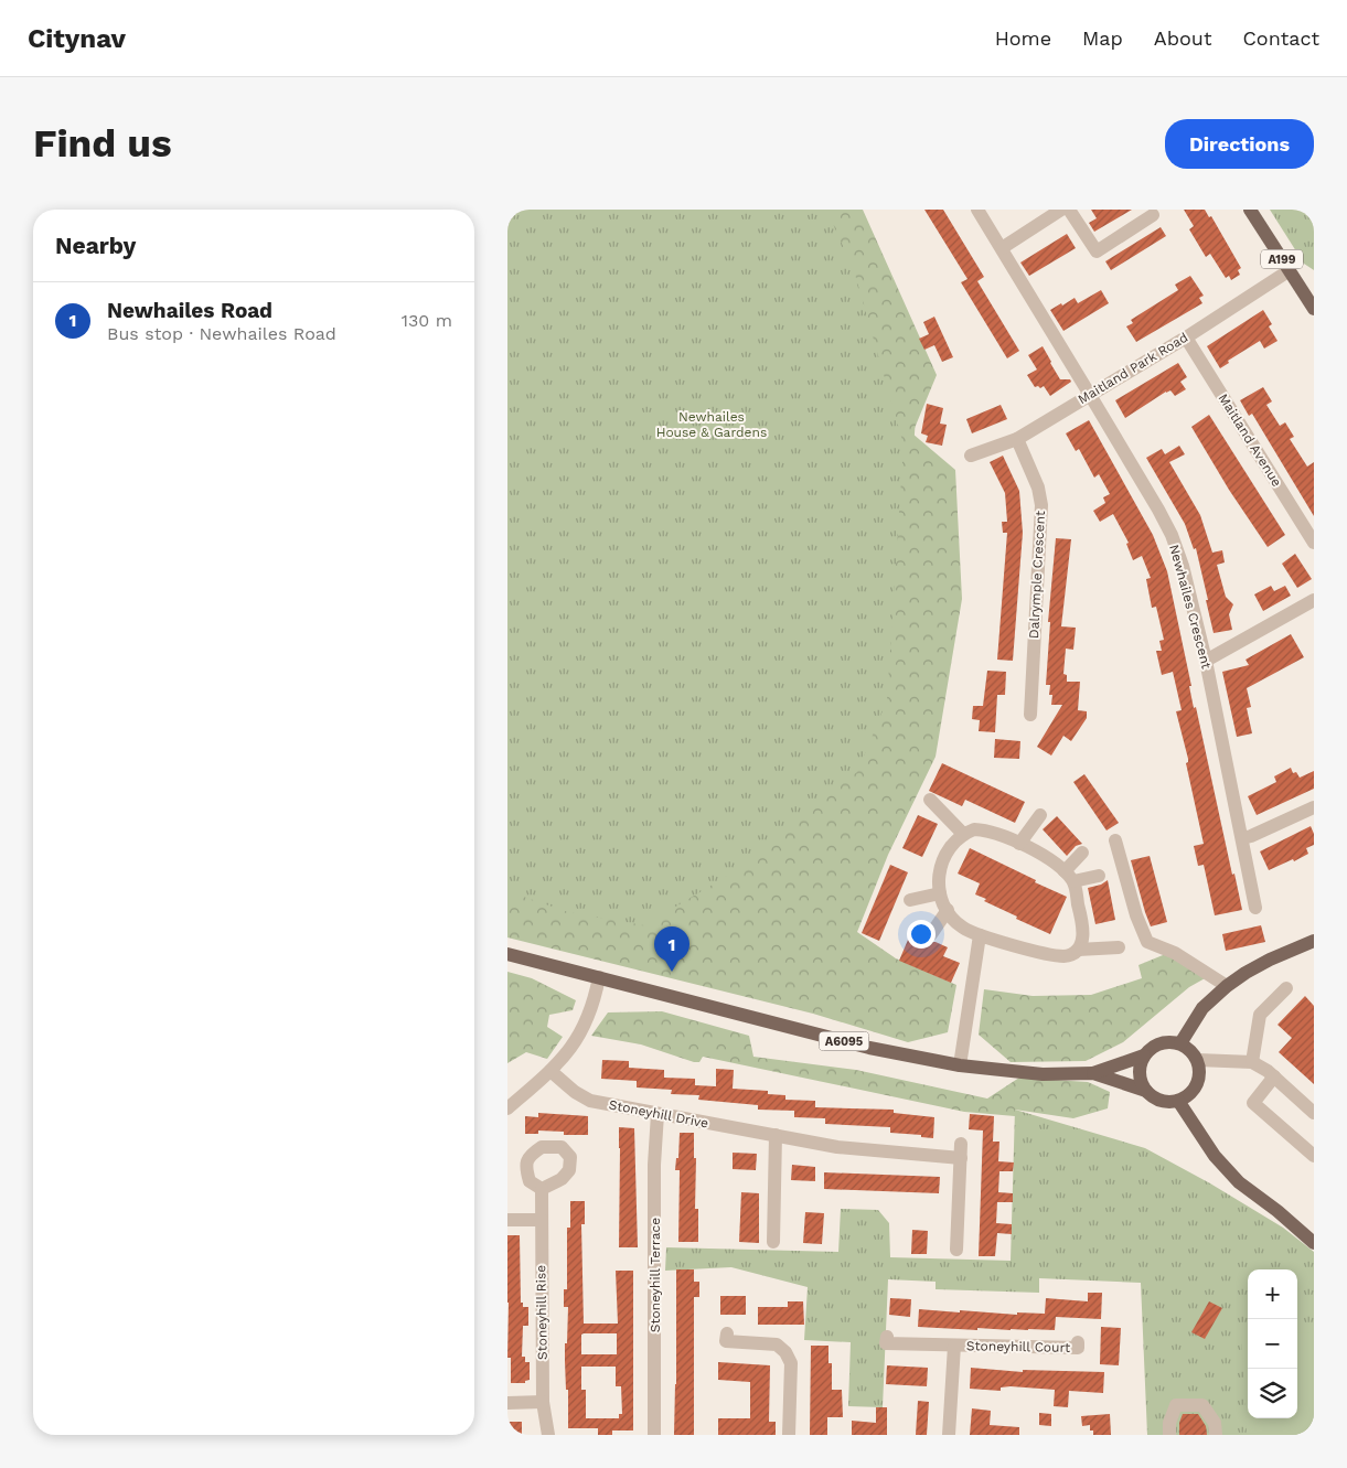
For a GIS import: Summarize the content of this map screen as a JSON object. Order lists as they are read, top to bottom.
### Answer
{
  "streets": {
    "main road": ["A199", "A6095"],
    "street": [
      "Maitland Park Road",
      "Maitland Avenue",
      "Dalrymple Crescent",
      "Newhailes Crescent",
      "Stoneyhill Drive",
      "Stoneyhill Terrace",
      "Stoneyhill Rise",
      "Stoneyhill Court"
    ]
  },
  "crossings": [
    ["A199", "Maitland Park Road"],
    ["Maitland Park Road", "Maitland Avenue"],
    ["Maitland Park Road", "Dalrymple Crescent"],
    ["Maitland Park Road", "Newhailes Crescent"],
    ["Stoneyhill Drive", "Stoneyhill Terrace"]
  ],
  "parks": ["Newhailes House & Gardens"],
  "page": {
    "header": "Citynav",
    "nav": [
      "Home",
      "Map",
      "About",
      "Contact"
    ],
    "buttons": "Directions",
    "title": "Find us",
    "heading": "Nearby",
    "list": [
      {
        "mark": "1",
        "name": "Newhailes Road",
        "note": "Bus stop · Newhailes Road",
        "value": "130 m"
      }
    ],
    "pins": "1",
    "map_buttons": ["+", "−"]
  }
}
